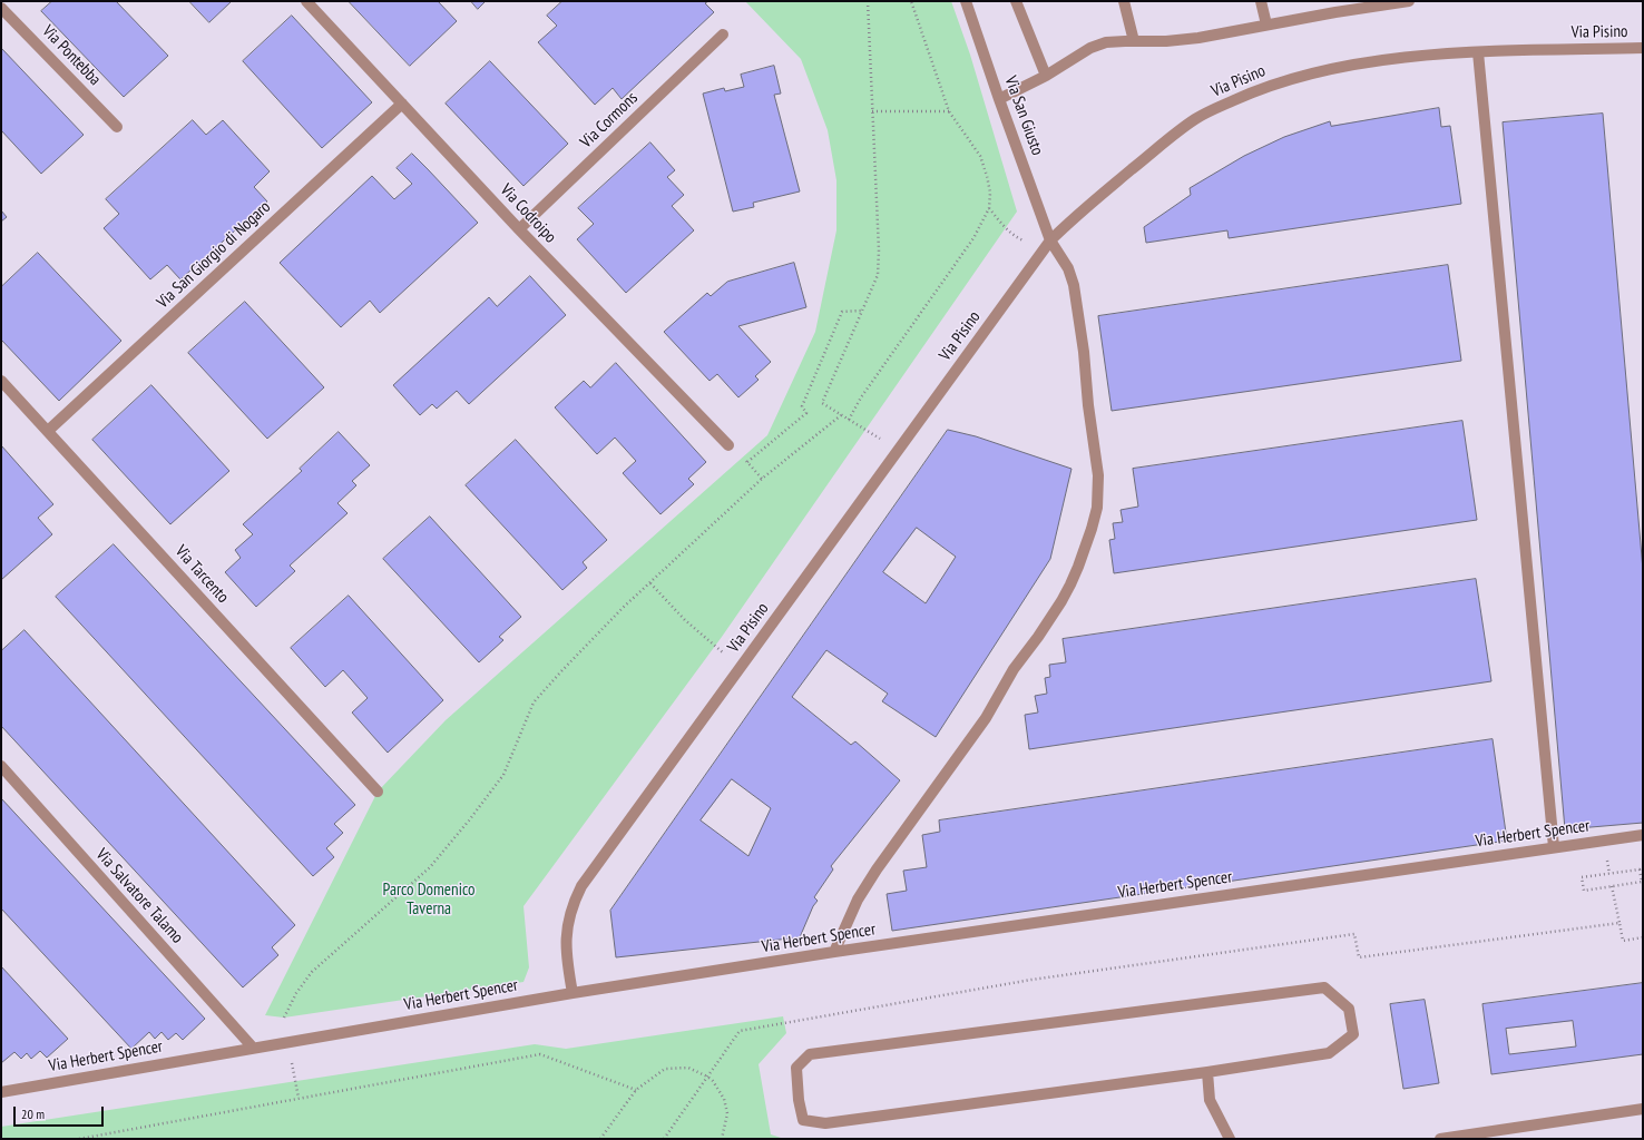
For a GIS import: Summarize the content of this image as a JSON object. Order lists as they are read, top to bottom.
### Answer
{
  "streets": {
    "street": [
      "Via Pisino",
      "Via Pontebba",
      "Via San Giusto",
      "Via Cormons",
      "Via Codroipo",
      "Via San Giorgio di Nogaro",
      "Via Tarcento",
      "Via Herbert Spencer",
      "Via Salvatore Talamo"
    ]
  },
  "crossings": [
    ["Via Pisino", "Via San Giusto"],
    ["Via Pisino", "Via Herbert Spencer"],
    ["Via San Giusto", "Via Herbert Spencer"],
    ["Via Cormons", "Via Codroipo"],
    ["Via Codroipo", "Via San Giorgio di Nogaro"],
    ["Via San Giorgio di Nogaro", "Via Tarcento"],
    ["Via Herbert Spencer", "Via Salvatore Talamo"]
  ],
  "parks": ["Parco Domenico Taverna"],
  "scale_bar": "20 m"
}
